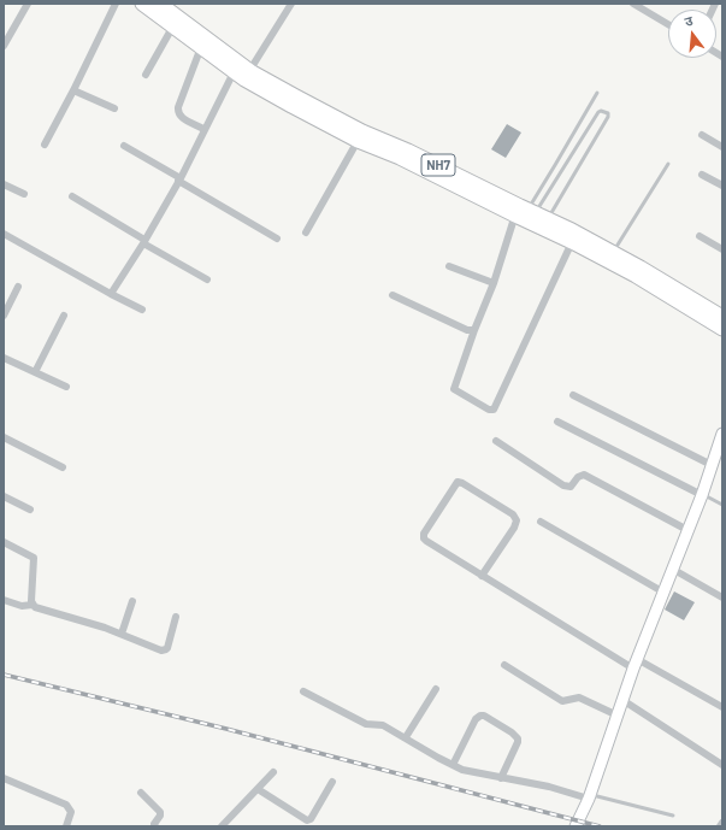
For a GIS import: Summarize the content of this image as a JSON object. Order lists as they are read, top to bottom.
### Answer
{
  "streets": {
    "highway": ["NH7"]
  },
  "north": "top"
}
